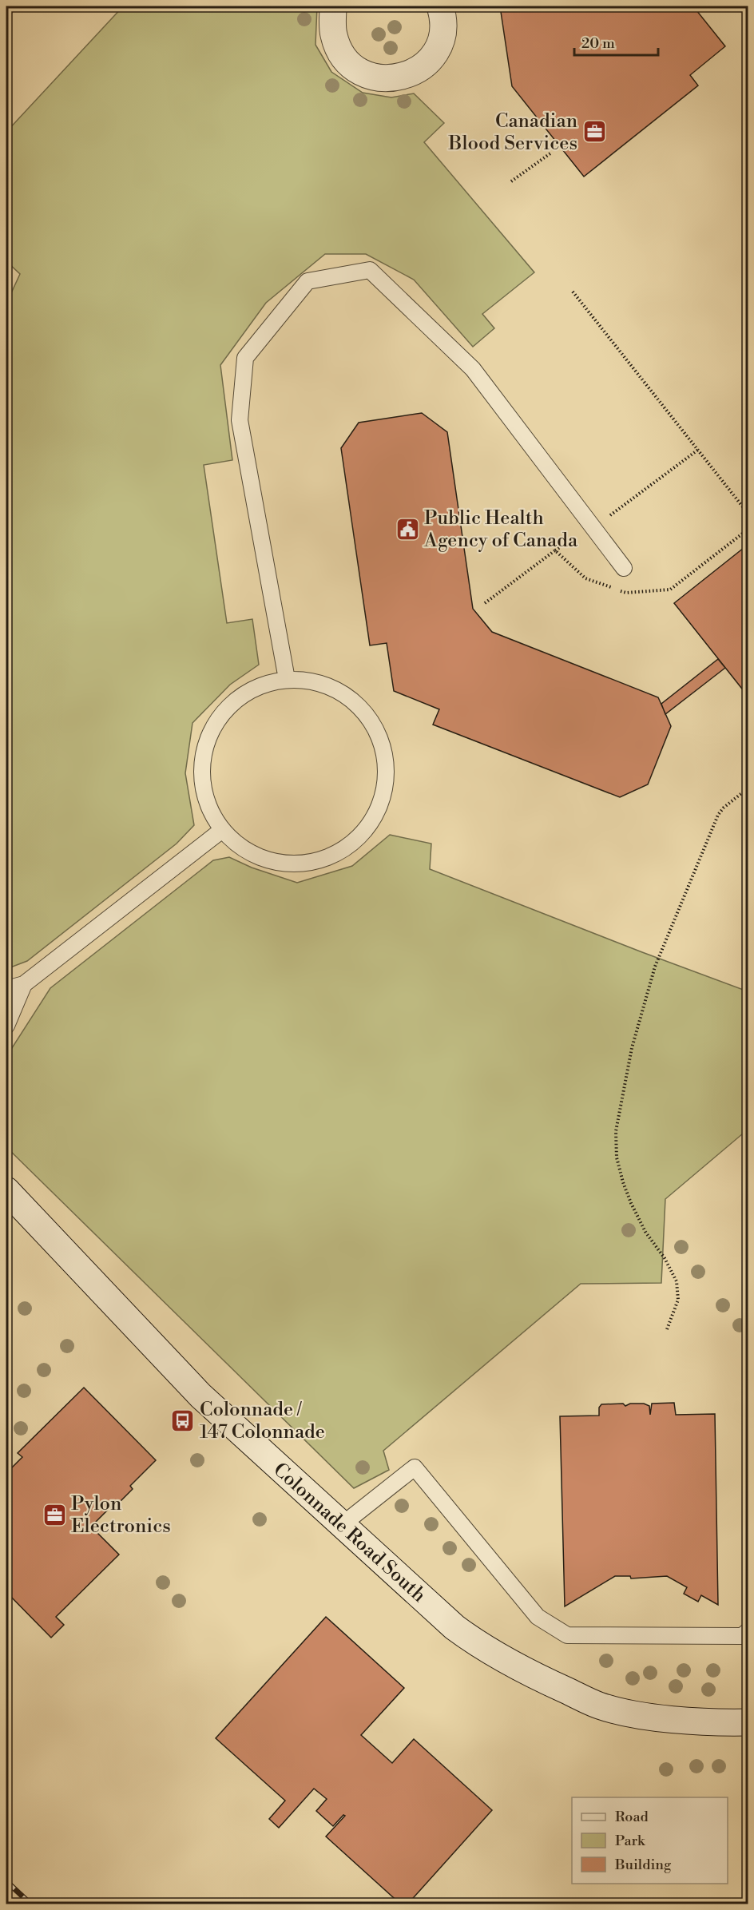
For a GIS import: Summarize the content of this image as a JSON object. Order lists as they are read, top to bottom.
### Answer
{
  "streets": {
    "street": ["Colonnade Road South"]
  },
  "places": {
    "office": ["Canadian Blood Services", "Pylon Electronics"],
    "public building": ["Public Health Agency of Canada"],
    "bus stop": ["Colonnade / 147 Colonnade"]
  },
  "legend": ["Road", "Park", "Building"],
  "scale_bar": "20 m"
}
